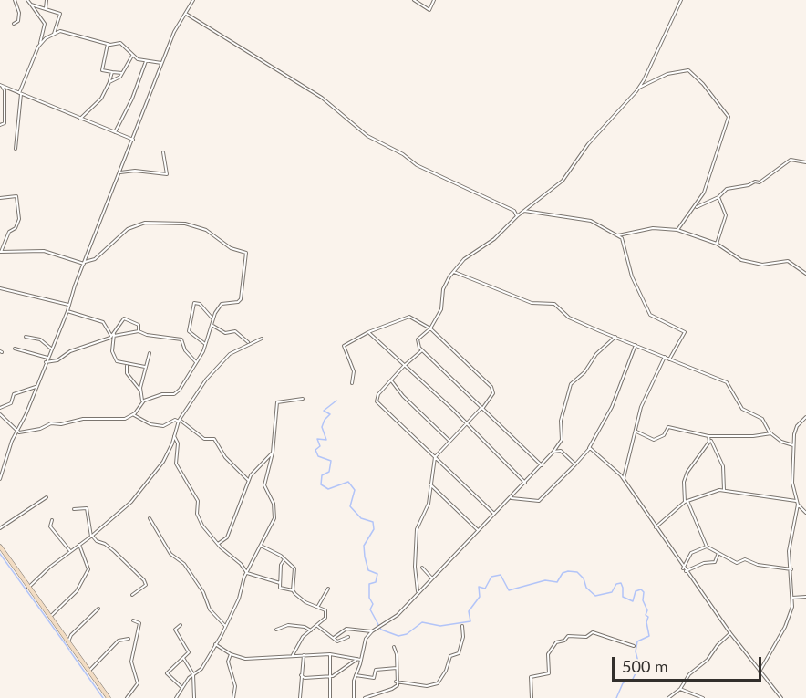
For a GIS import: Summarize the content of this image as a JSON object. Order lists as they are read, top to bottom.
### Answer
{
  "scale_bar": "500 m"
}
